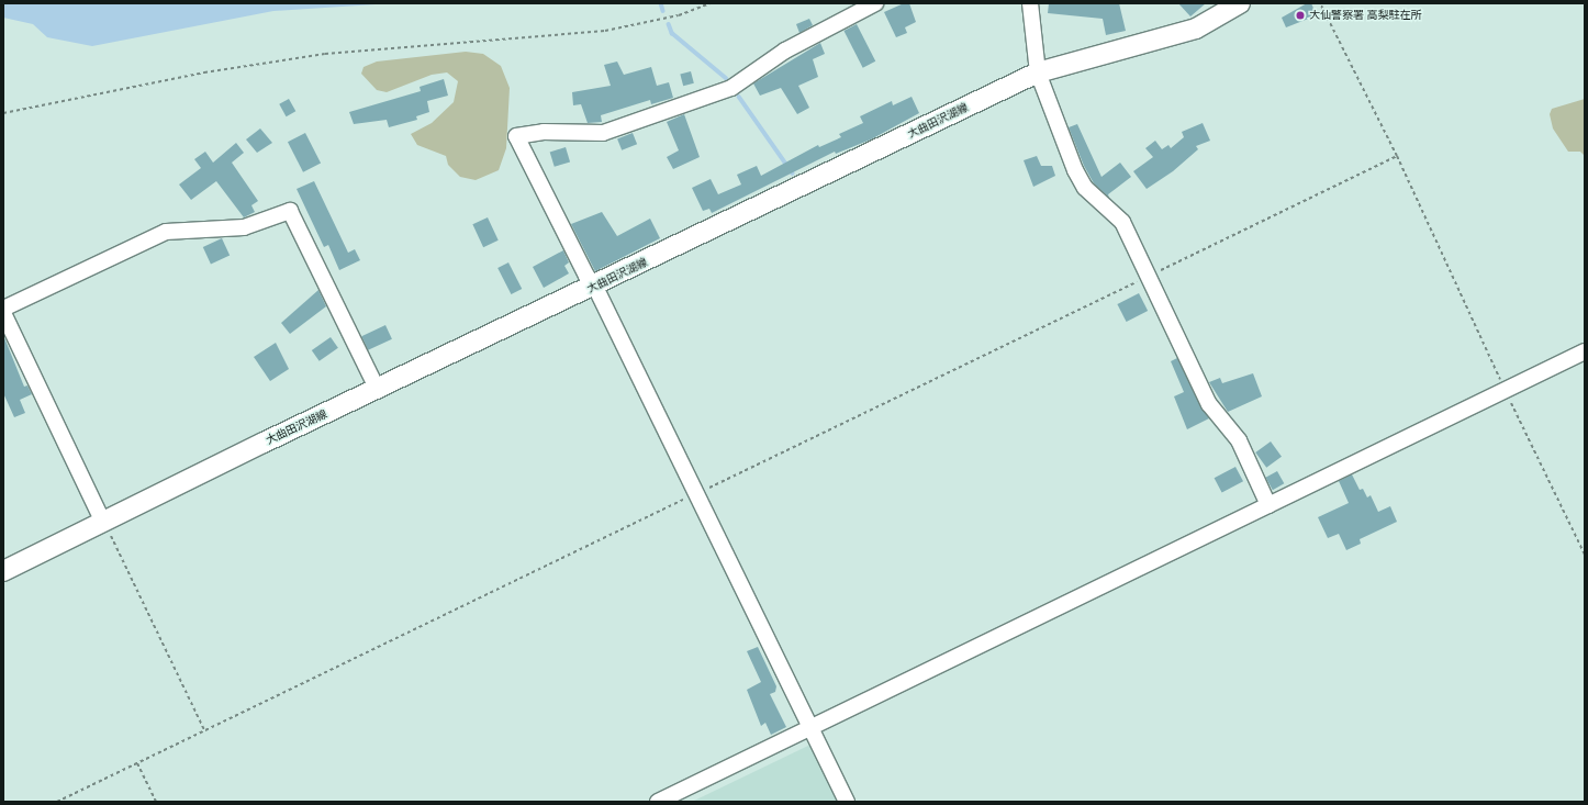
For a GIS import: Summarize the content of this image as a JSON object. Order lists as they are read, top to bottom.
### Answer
{
  "streets": {
    "main road": ["大曲田沢湖線"]
  },
  "places": ["大仙警察署 高梨駐在所"]
}
